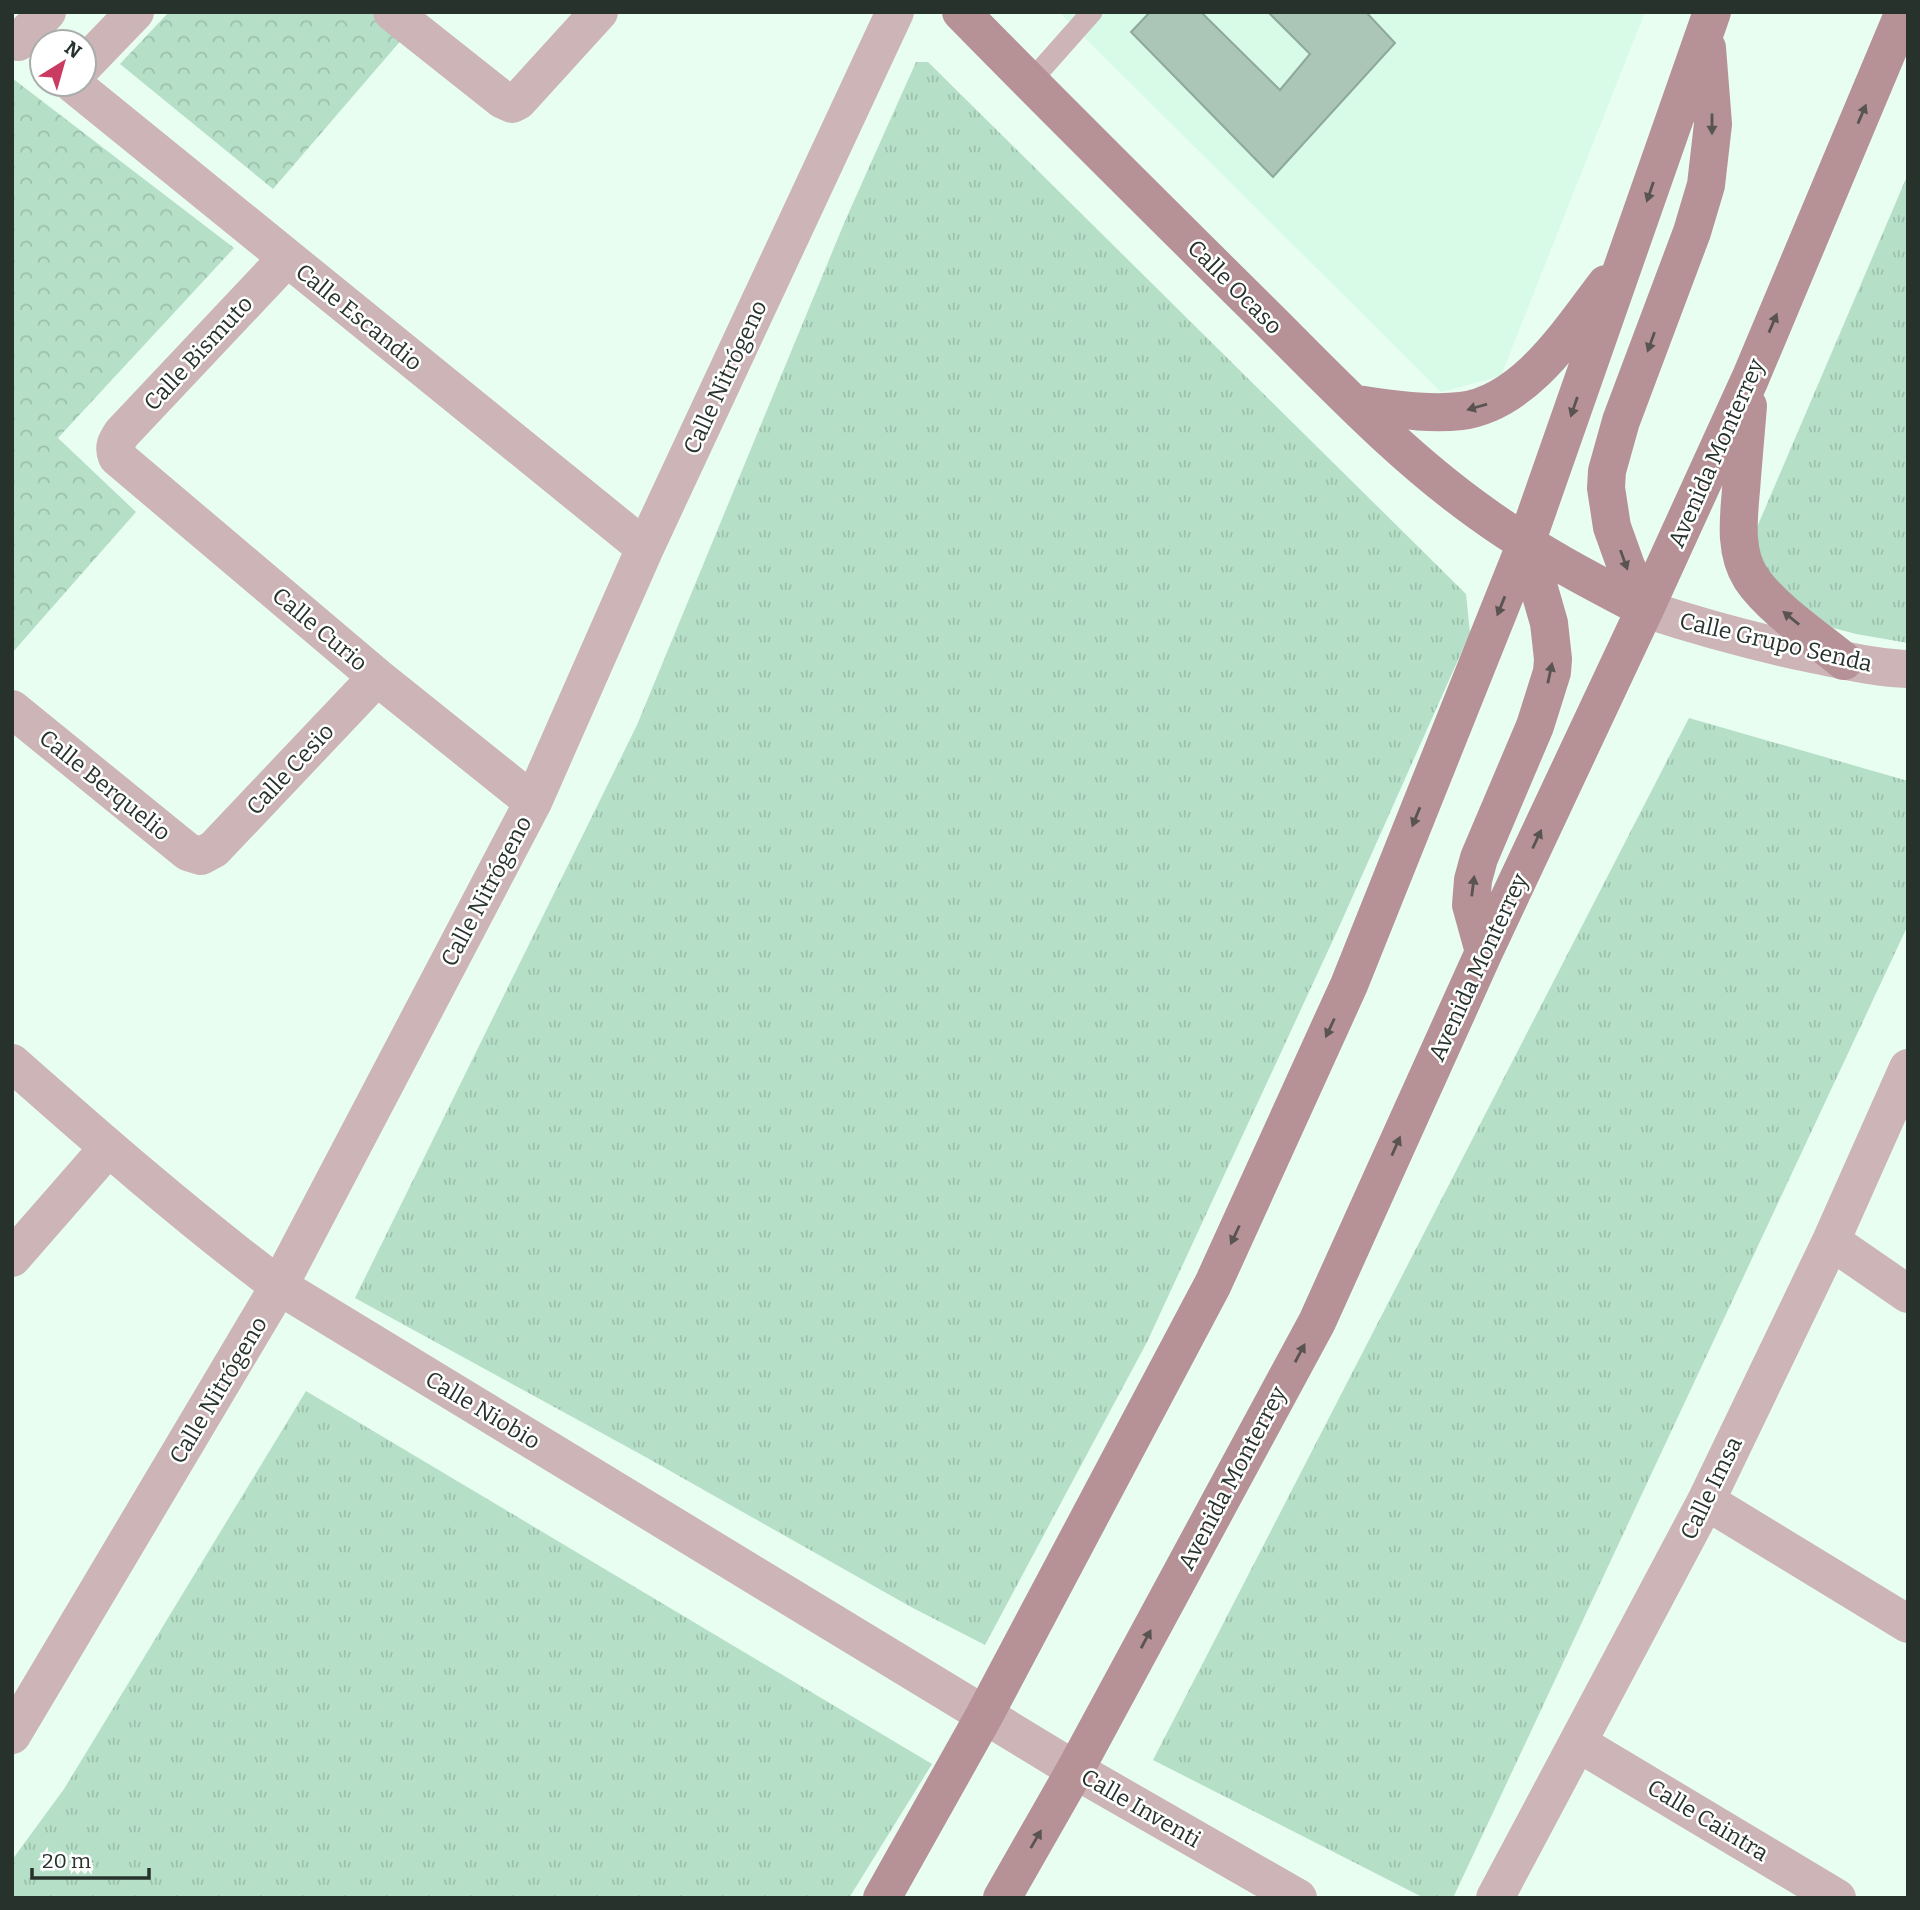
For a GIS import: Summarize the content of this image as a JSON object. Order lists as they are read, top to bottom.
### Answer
{
  "streets": {
    "main road": ["Calle Ocaso", "Avenida Monterrey"],
    "street": [
      "Calle Escandio",
      "Calle Bismuto",
      "Calle Nitrógeno",
      "Calle Curio",
      "Calle Grupo Senda",
      "Calle Cesio",
      "Calle Berquelio",
      "Calle Niobio",
      "Calle Imsa",
      "Calle Inventi",
      "Calle Caintra"
    ]
  },
  "crossings": [
    ["Calle Ocaso", "Avenida Monterrey"],
    ["Calle Ocaso", "Calle Grupo Senda"],
    ["Calle Escandio", "Calle Bismuto"],
    ["Calle Escandio", "Calle Nitrógeno"],
    ["Calle Bismuto", "Calle Curio"],
    ["Calle Nitrógeno", "Calle Curio"],
    ["Calle Nitrógeno", "Calle Niobio"],
    ["Avenida Monterrey", "Calle Grupo Senda"],
    ["Avenida Monterrey", "Calle Inventi"],
    ["Calle Curio", "Calle Cesio"],
    ["Calle Cesio", "Calle Berquelio"],
    ["Calle Niobio", "Calle Inventi"],
    ["Calle Imsa", "Calle Caintra"]
  ],
  "scale_bar": "20 m",
  "north": "top right"
}
